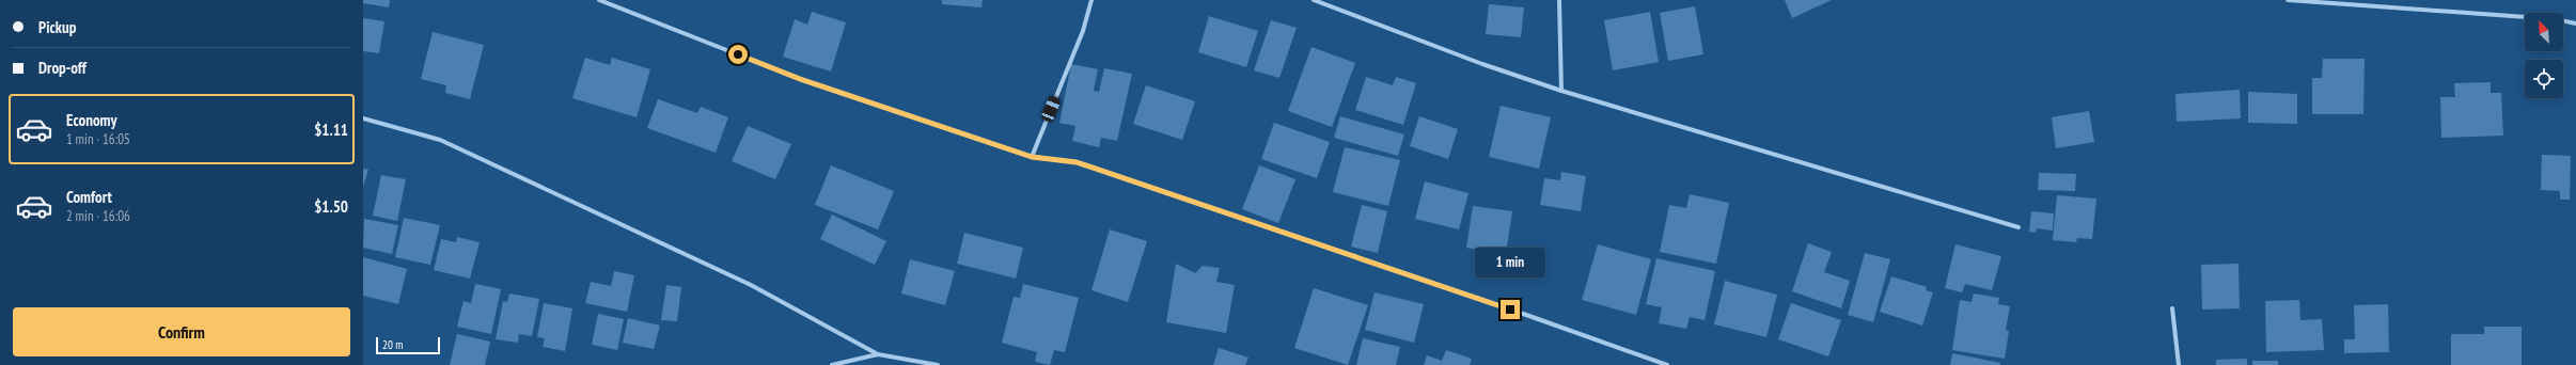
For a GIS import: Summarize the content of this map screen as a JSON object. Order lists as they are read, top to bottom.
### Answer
{
  "scale_bar": "20 m",
  "north": "top left",
  "page": {
    "banner": ["Pickup", "Drop-off"],
    "list": [
      {
        "name": "Economy",
        "note": "1 min · 16:05",
        "value": "$1.11"
      },
      {
        "name": "Comfort",
        "note": "2 min · 16:06",
        "value": "$1.50"
      }
    ],
    "bubble": "1 min",
    "buttons": "Confirm",
    "scale": "20 m"
  }
}
